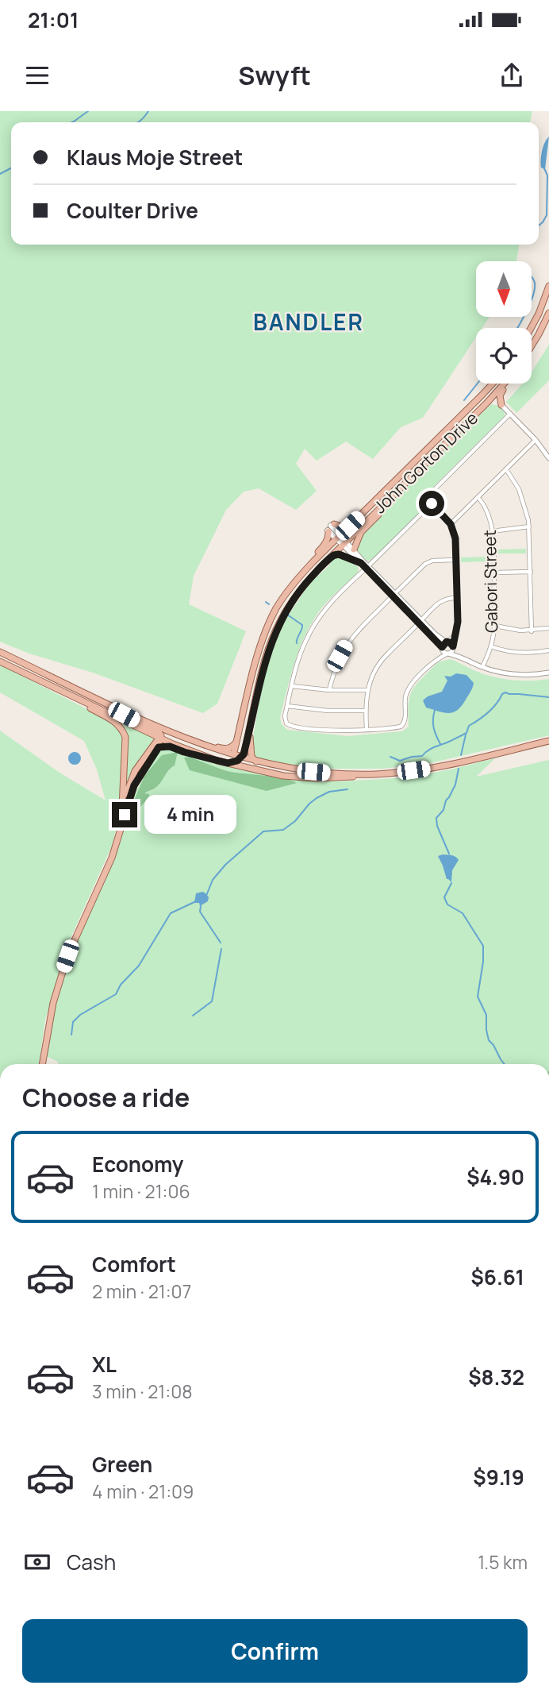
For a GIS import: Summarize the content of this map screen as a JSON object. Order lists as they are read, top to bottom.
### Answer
{
  "streets": {
    "main road": ["John Gorton Drive"],
    "street": ["Gabori Street"]
  },
  "districts": ["BANDLER"],
  "north": "bottom",
  "page": {
    "status": "21:01",
    "header": "Swyft",
    "banner": ["Klaus Moje Street", "Coulter Drive"],
    "bubble": "4 min",
    "heading": "Choose a ride",
    "list": [
      {
        "name": "Economy",
        "note": "1 min · 21:06",
        "value": "$4.90"
      },
      {
        "name": "Comfort",
        "note": "2 min · 21:07",
        "value": "$6.61"
      },
      {
        "name": "XL",
        "note": "3 min · 21:08",
        "value": "$8.32"
      },
      {
        "name": "Green",
        "note": "4 min · 21:09",
        "value": "$9.19"
      }
    ],
    "pay": ["Cash", "1.5 km"],
    "buttons": "Confirm"
  }
}
